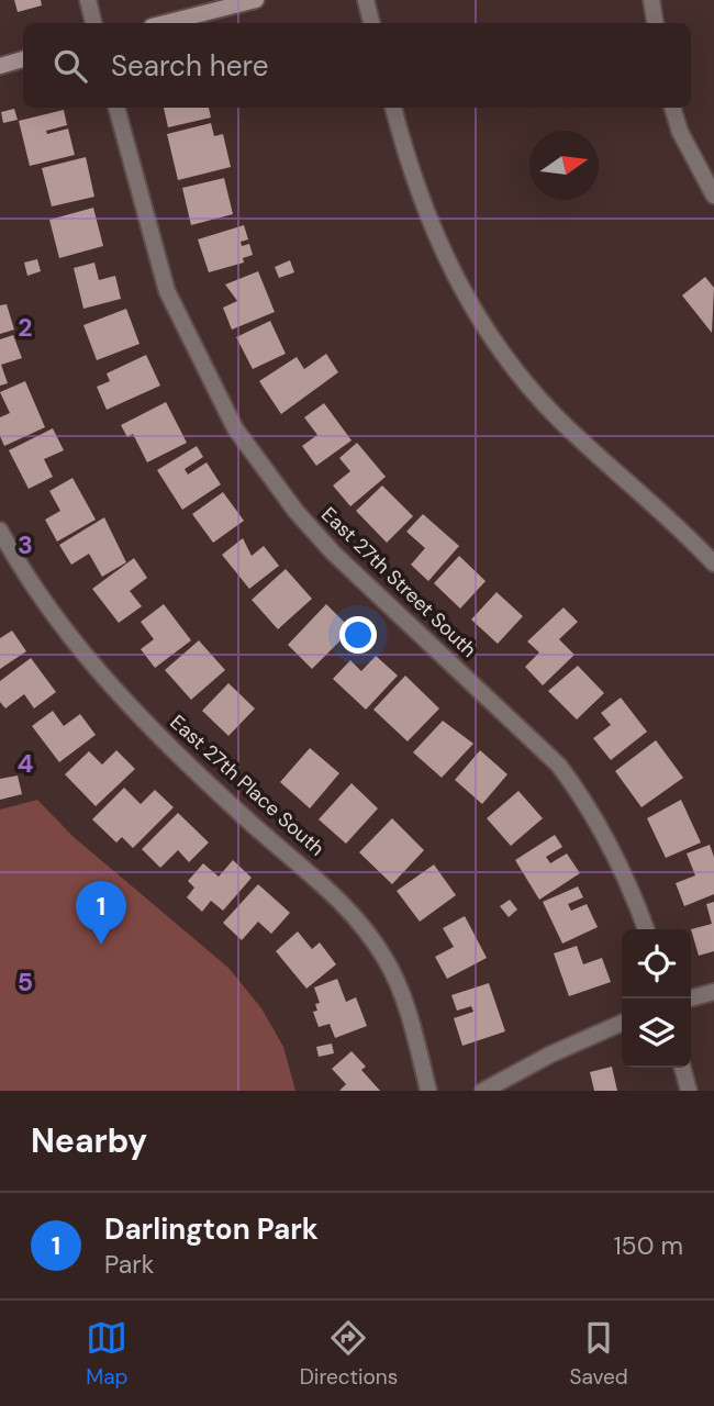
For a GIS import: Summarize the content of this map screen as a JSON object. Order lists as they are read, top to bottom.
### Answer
{
  "streets": {
    "street": ["East 27th Street South", "East 27th Place South"]
  },
  "north": "right",
  "page": {
    "search": "Search here",
    "pins": "1",
    "heading": "Nearby",
    "list": [
      {
        "mark": "1",
        "name": "Darlington Park",
        "note": "Park",
        "value": "150 m"
      }
    ],
    "nav": ["Map", "Directions", "Saved"]
  },
  "grid": {
    "rows": [
      "2",
      "3",
      "4",
      "5"
    ]
  }
}
